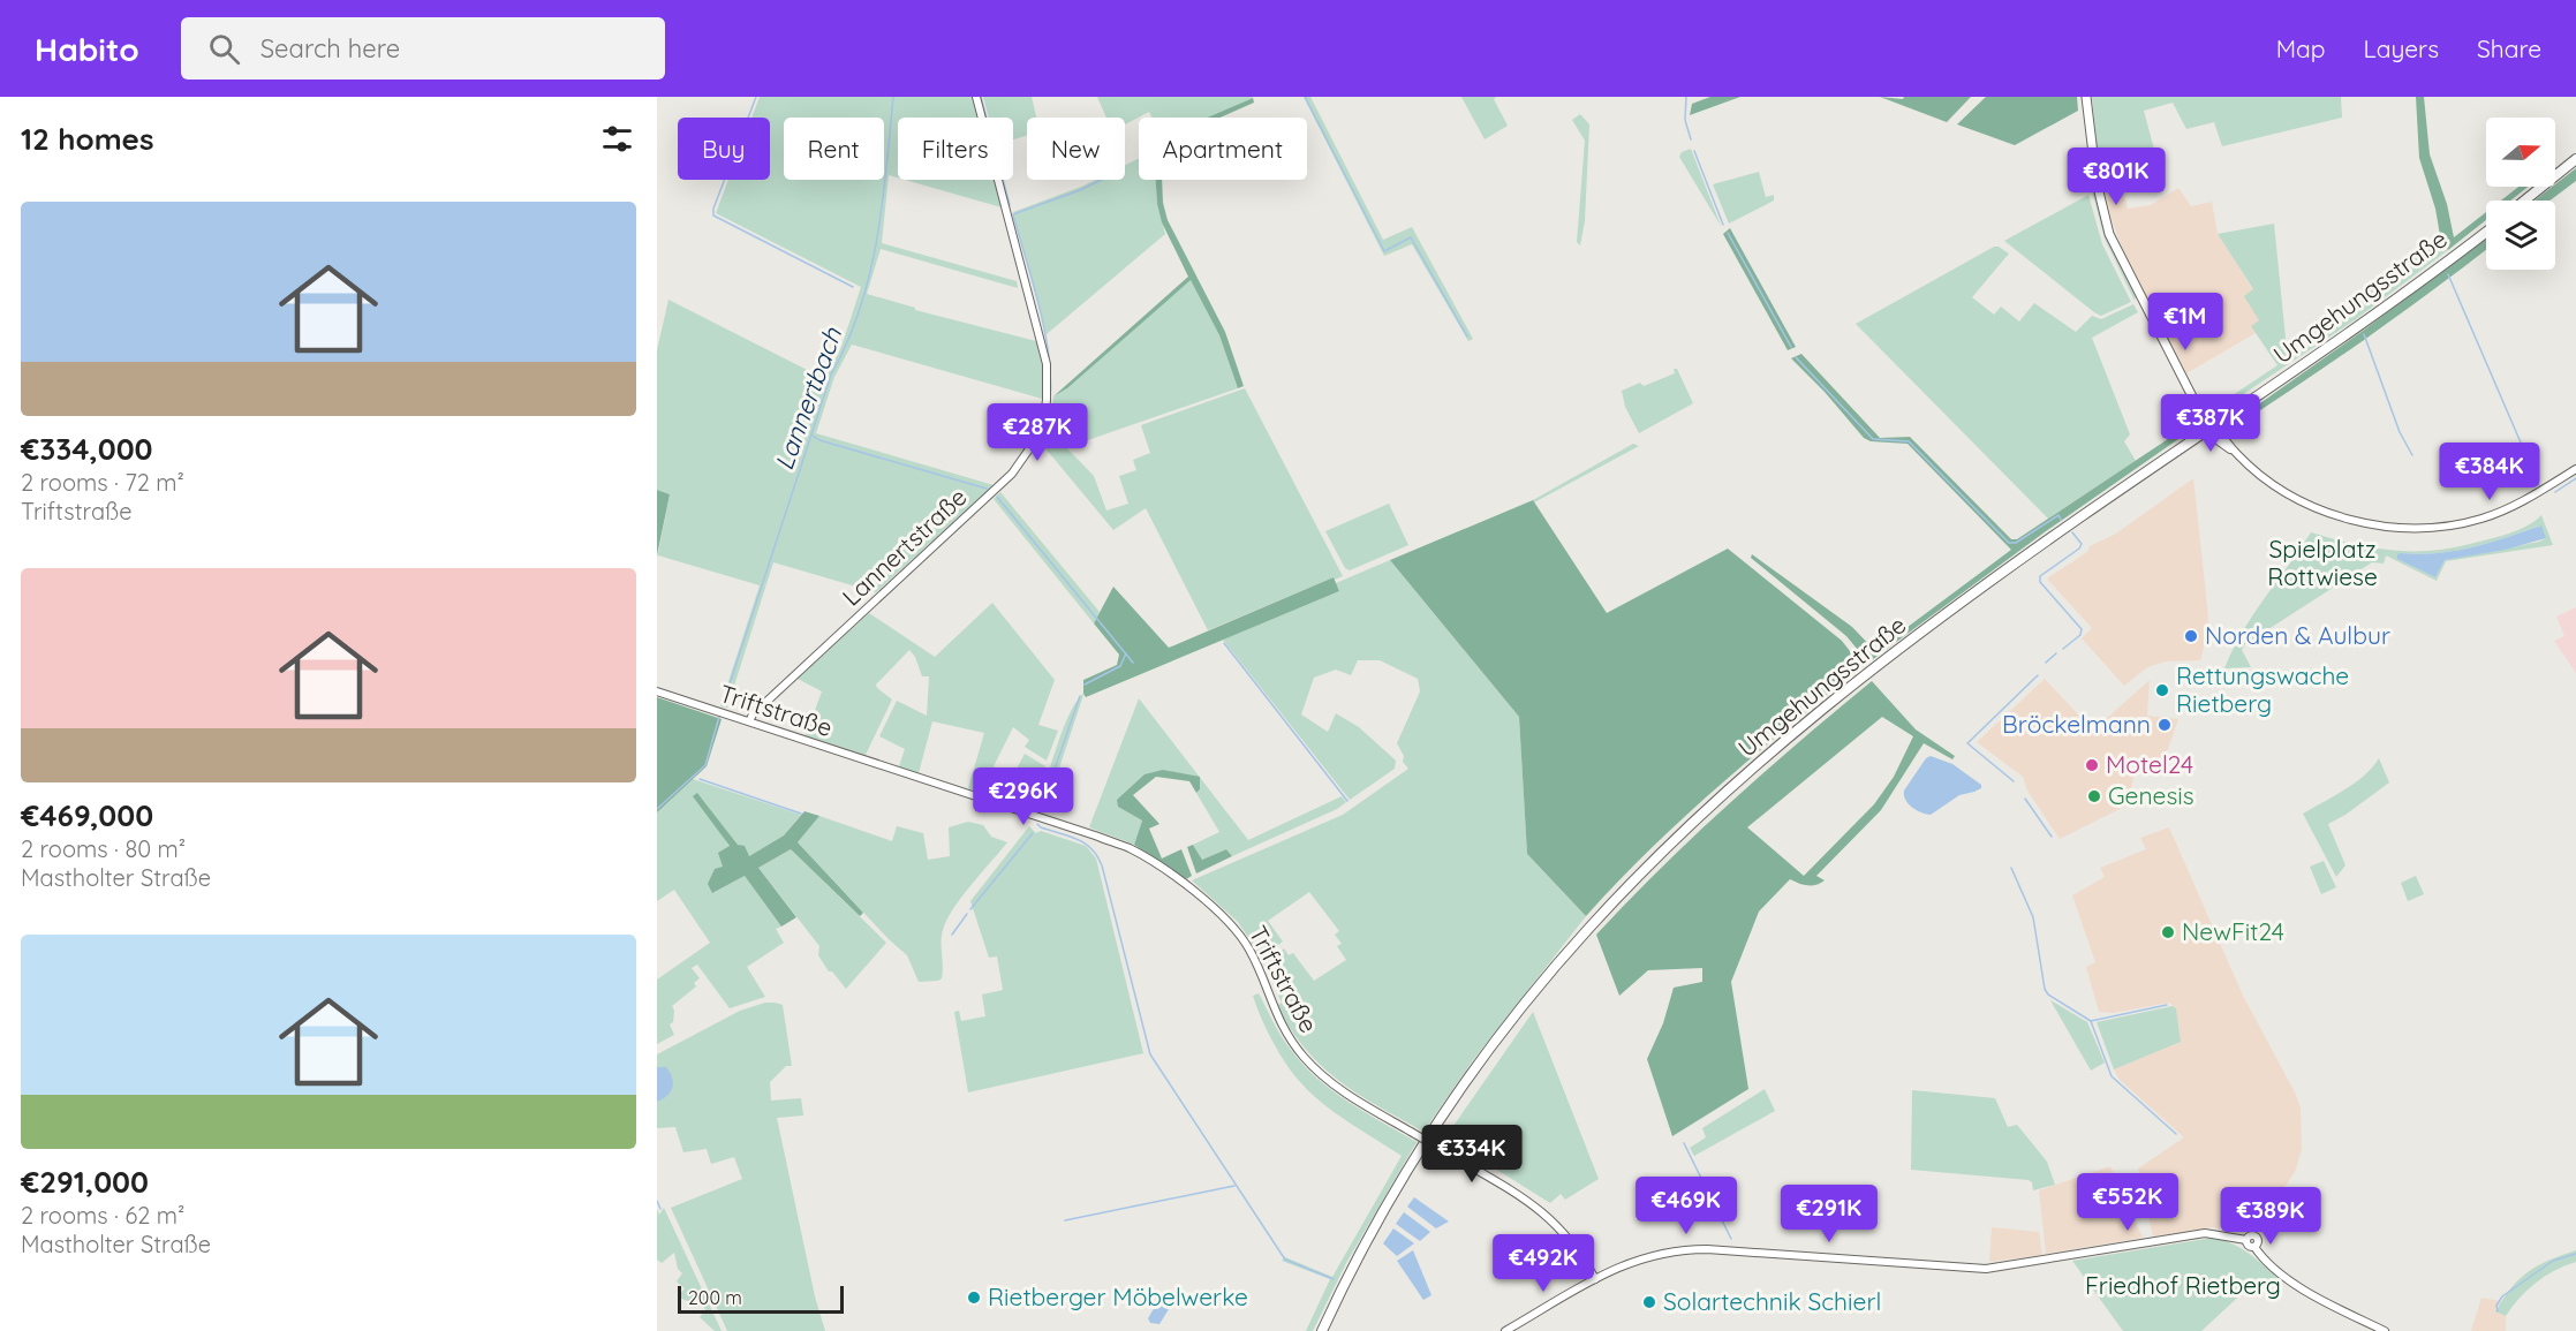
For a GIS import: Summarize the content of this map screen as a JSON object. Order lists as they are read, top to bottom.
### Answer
{
  "streets": {
    "main road": ["Umgehungsstraße"],
    "street": ["Lannertstraße", "Triftstraße"]
  },
  "crossings": [
    ["Lannertstraße", "Triftstraße"]
  ],
  "water": ["Lannertbach"],
  "parks": ["Spielplatz Rottwiese", "Friedhof Rietberg"],
  "places": [
    "Norden & Aulbur",
    "Rettungswache Rietberg",
    "Bröckelmann",
    "Motel24",
    "Genesis",
    "NewFit24",
    "Rietberger Möbelwerke",
    "Solartechnik Schierl"
  ],
  "scale_bar": "200 m",
  "north": "right",
  "page": {
    "header": "Habito",
    "search": "Search here",
    "nav": ["Map", "Layers", "Share"],
    "heading": "12 homes",
    "chip": [
      "Buy",
      "Rent",
      "Filters",
      "New",
      "Apartment"
    ],
    "price": [
      "€801K",
      "€1M",
      "€387K",
      "€287K",
      "€384K",
      "€296K",
      "€334K",
      "€552K",
      "€469K",
      "€291K",
      "€389K",
      "€492K"
    ],
    "list": [
      {
        "name": "€334,000",
        "note": "2 rooms · 72 m² · Triftstraße"
      },
      {
        "name": "€469,000",
        "note": "2 rooms · 80 m² · Mastholter Straße"
      },
      {
        "name": "€291,000",
        "note": "2 rooms · 62 m² · Mastholter Straße"
      }
    ],
    "scale": "200 m"
  }
}
